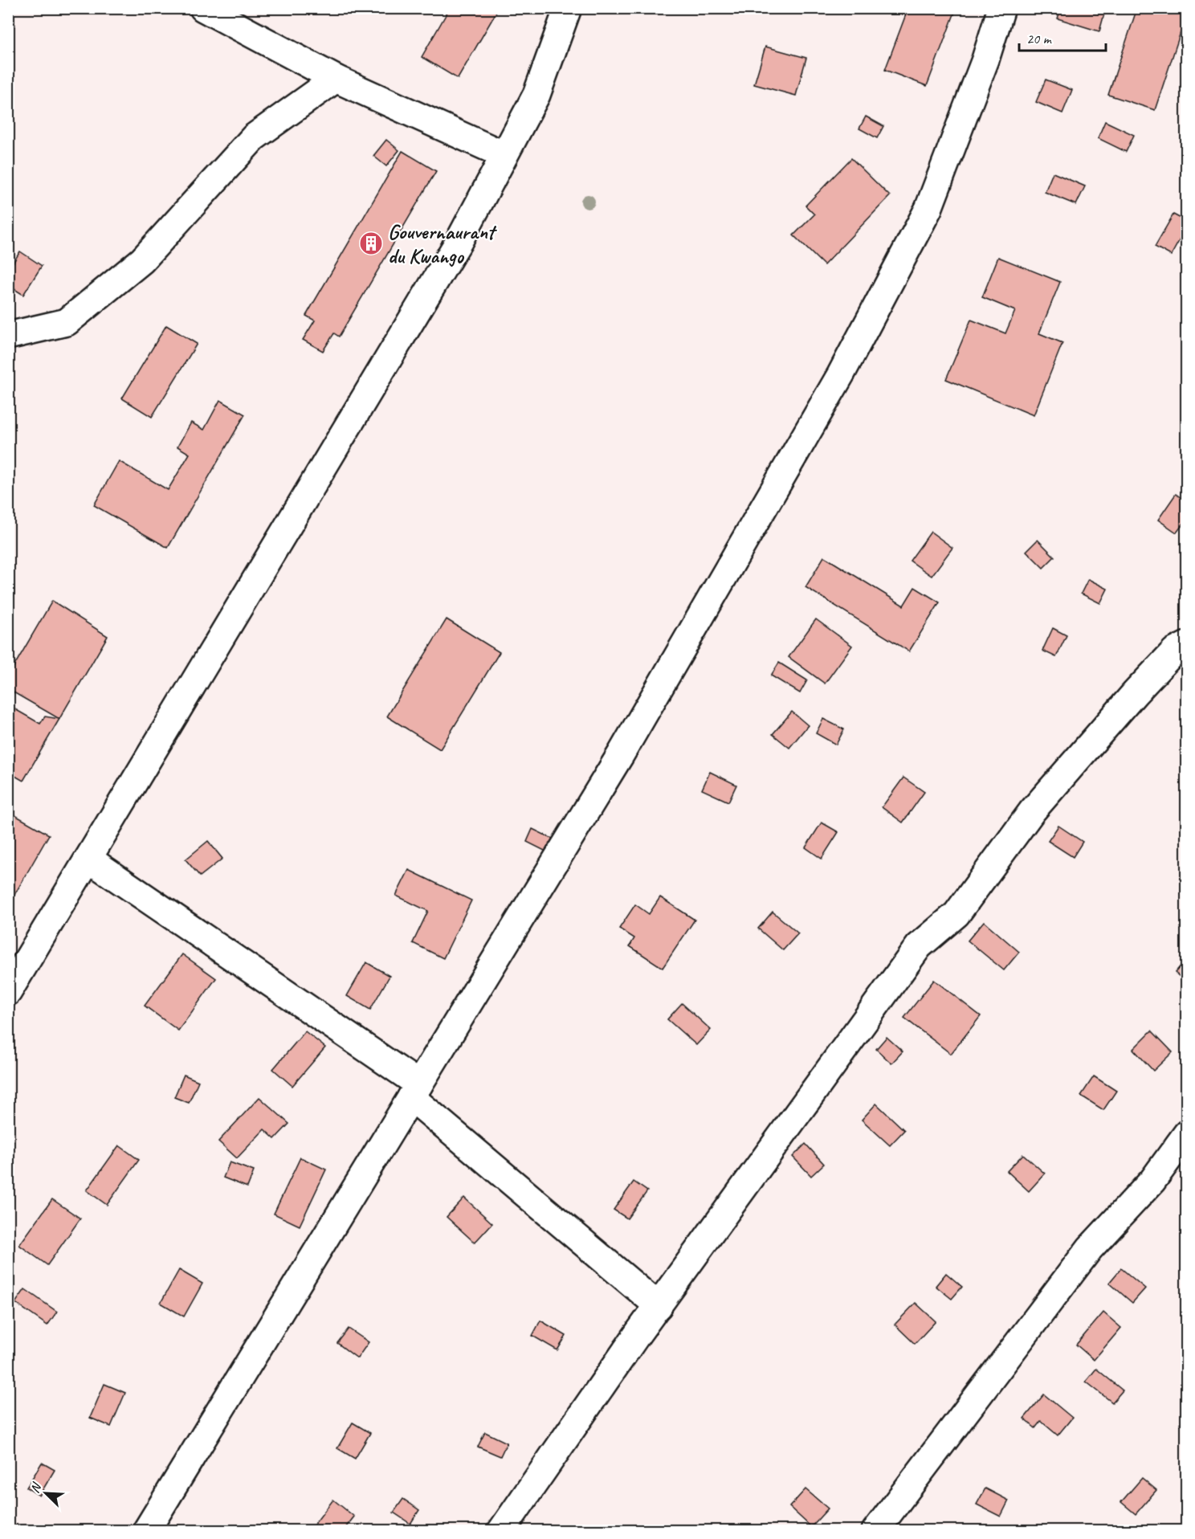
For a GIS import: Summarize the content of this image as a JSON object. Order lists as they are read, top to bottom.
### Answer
{
  "places": {
    "building": ["Gouvernaurant du Kwango"]
  },
  "scale_bar": "20 m",
  "north": "top left"
}
